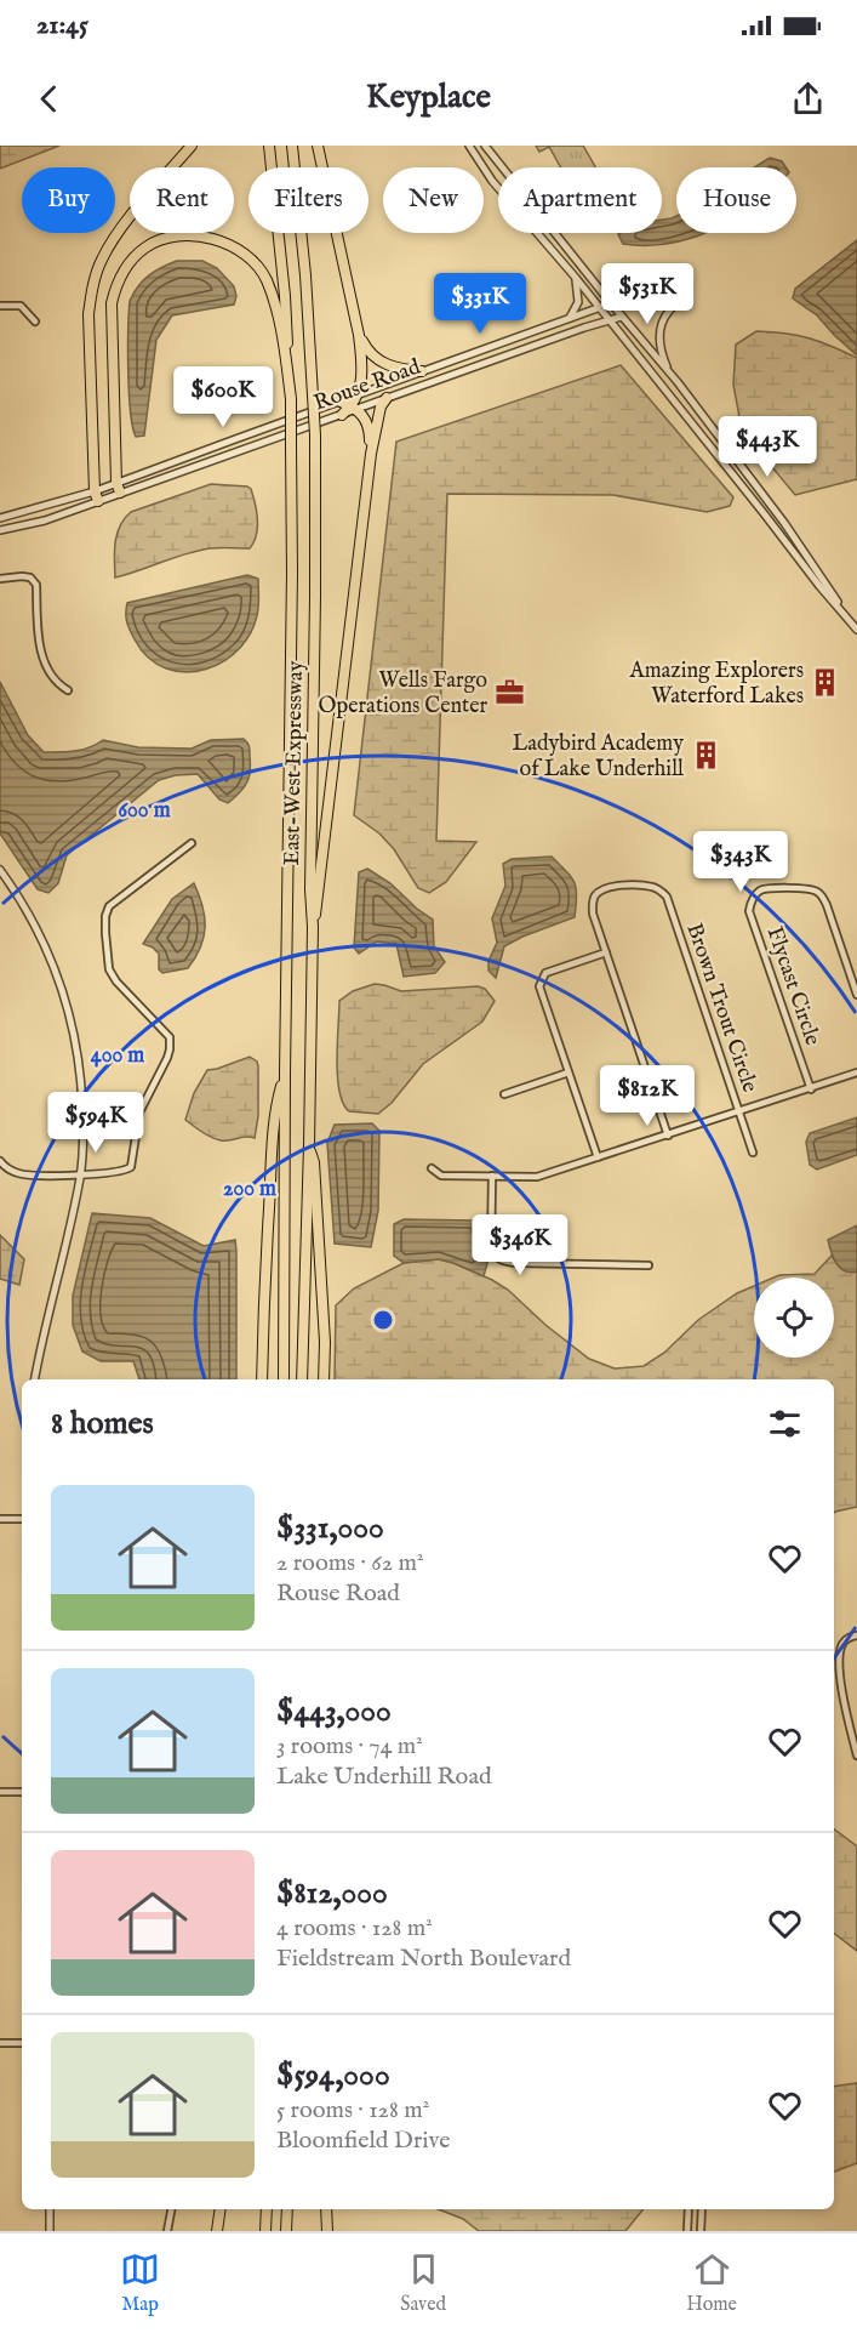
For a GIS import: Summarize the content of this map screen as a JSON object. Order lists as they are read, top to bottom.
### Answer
{
  "streets": {
    "highway": ["East-West Expressway"],
    "street": ["Rouse Road", "Flycast Circle", "Brown Trout Circle"]
  },
  "places": {
    "building": ["Amazing Explorers Waterford Lakes", "Ladybird Academy of Lake Underhill"],
    "office": ["Wells Fargo Operations Center"]
  },
  "page": {
    "status": "21:45",
    "header": "Keyplace",
    "chip": [
      "Buy",
      "Rent",
      "Filters",
      "New",
      "Apartment",
      "House"
    ],
    "price": [
      "$531K",
      "$331K",
      "$600K",
      "$443K",
      "$343K",
      "$812K",
      "$594K",
      "$346K"
    ],
    "heading": "8 homes",
    "list": [
      {
        "name": "$331,000",
        "note": "2 rooms · 62 m² · Rouse Road"
      },
      {
        "name": "$443,000",
        "note": "3 rooms · 74 m² · Lake Underhill Road"
      },
      {
        "name": "$812,000",
        "note": "4 rooms · 128 m² · Fieldstream North Boulevard"
      },
      {
        "name": "$594,000",
        "note": "5 rooms · 128 m² · Bloomfield Drive"
      }
    ],
    "tabs": ["Map", "Saved", "Home"]
  },
  "rings": ["600 m", "400 m", "200 m"]
}
